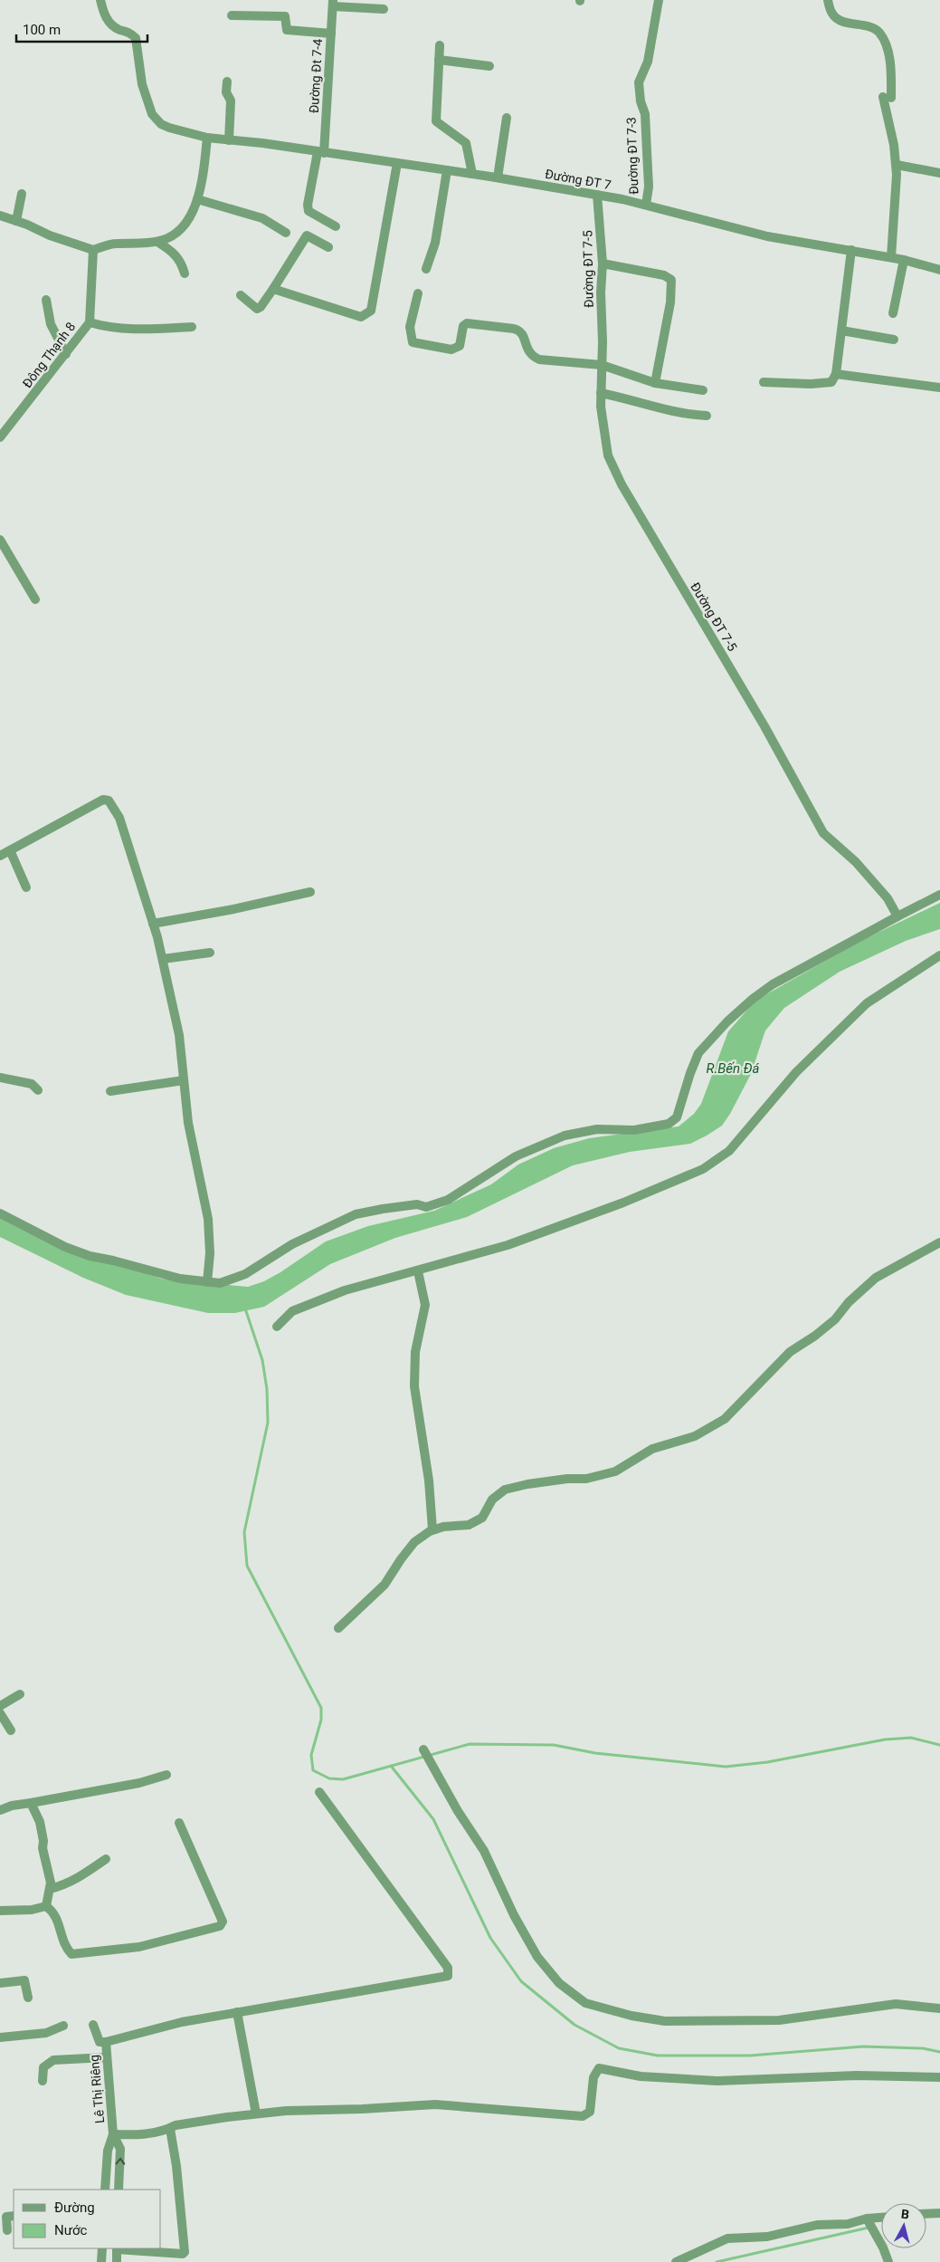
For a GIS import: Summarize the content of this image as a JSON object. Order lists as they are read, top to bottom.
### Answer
{
  "streets": {
    "street": [
      "Đường Đt 7-4",
      "Đường ĐT 7-3",
      "Đường ĐT 7",
      "Đường ĐT 7-5",
      "Đông Thạnh 8",
      "Lê Thị Riêng"
    ]
  },
  "crossings": [
    ["Đường Đt 7-4", "Đường ĐT 7"],
    ["Đường ĐT 7-3", "Đường ĐT 7"],
    ["Đường ĐT 7", "Đường ĐT 7-5"]
  ],
  "water": ["R.Bến Đá"],
  "legend": ["Đường", "Nước"],
  "scale_bar": "100 m",
  "north": "top"
}
